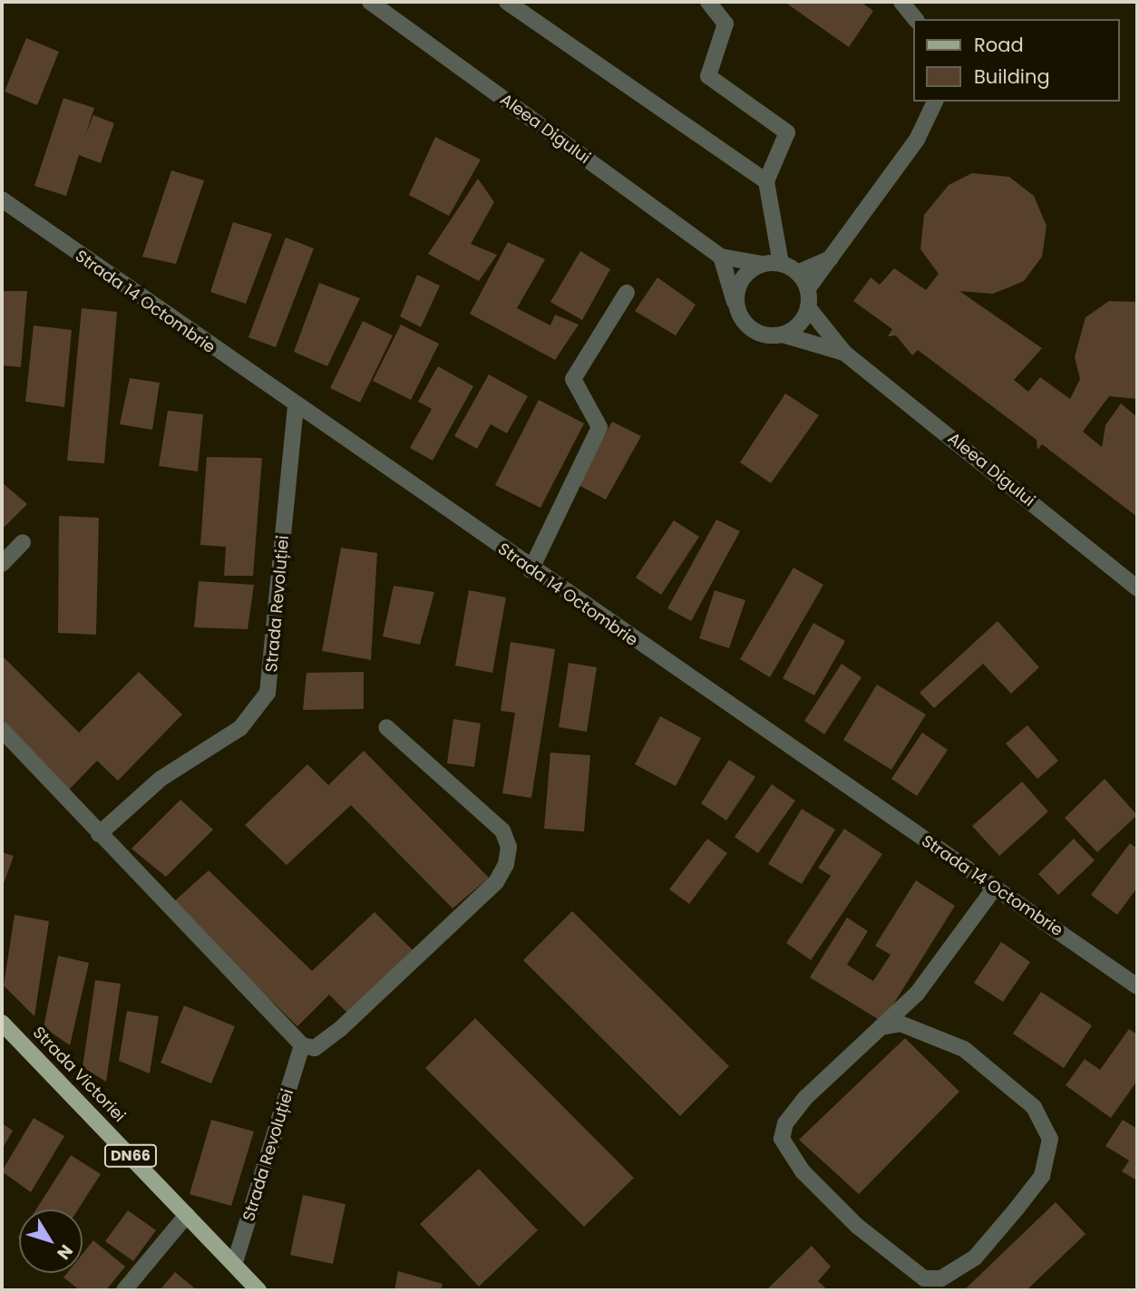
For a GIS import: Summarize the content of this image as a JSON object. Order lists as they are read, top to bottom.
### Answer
{
  "streets": {
    "main road": ["Strada Victoriei", "DN66"],
    "street": ["Aleea Digului", "Strada 14 Octombrie", "Strada Revoluției"]
  },
  "crossings": [
    ["Strada 14 Octombrie", "Strada Revoluției"],
    ["Strada Revoluției", "Strada Victoriei"]
  ],
  "legend": ["Road", "Building"],
  "north": "bottom right"
}
